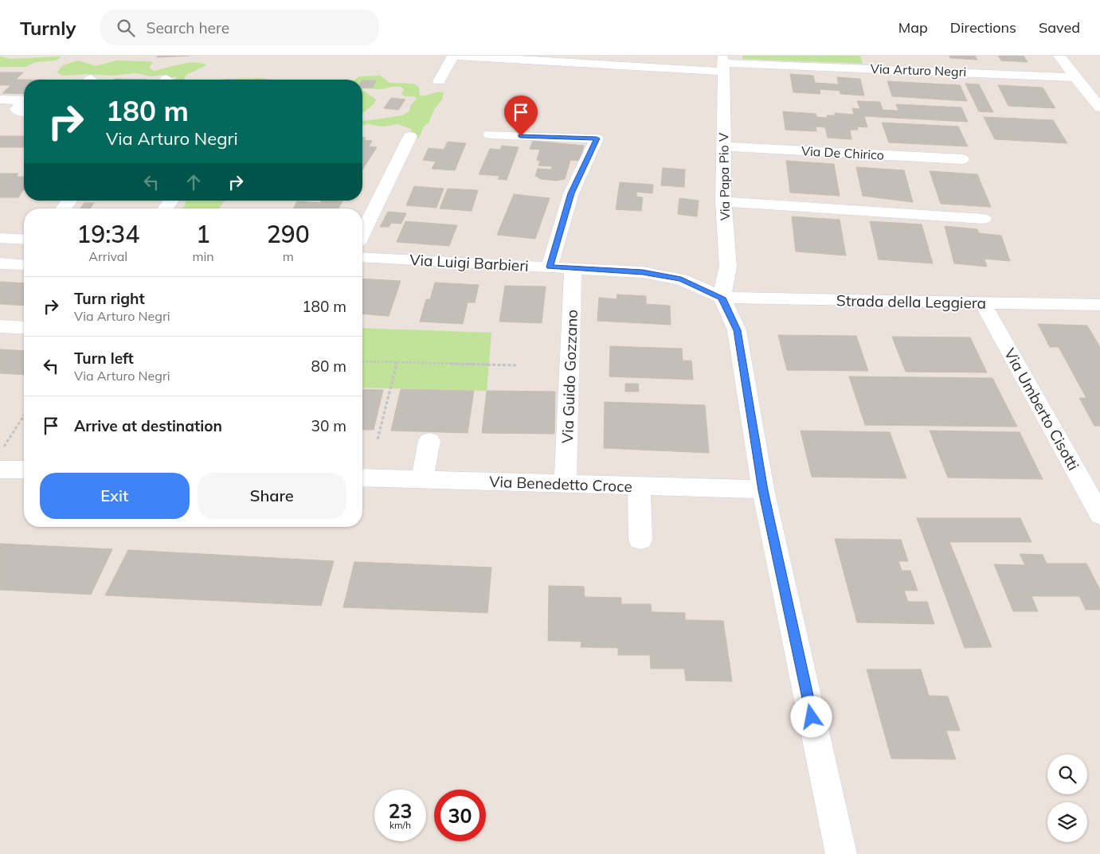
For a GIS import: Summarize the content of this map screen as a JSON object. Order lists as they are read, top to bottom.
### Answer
{
  "streets": {
    "street": [
      "Via Arturo Negri",
      "Via De Chirico",
      "Via Papa Pio V",
      "Via Luigi Barbieri",
      "Strada della Leggiera",
      "Via Guido Gozzano",
      "Via Umberto Cisotti",
      "Via Benedetto Croce"
    ]
  },
  "crossings": [
    ["Via Arturo Negri", "Via Papa Pio V"],
    ["Via De Chirico", "Via Papa Pio V"],
    ["Via Papa Pio V", "Via Luigi Barbieri"],
    ["Via Papa Pio V", "Strada della Leggiera"],
    ["Via Luigi Barbieri", "Strada della Leggiera"],
    ["Via Luigi Barbieri", "Via Guido Gozzano"],
    ["Strada della Leggiera", "Via Umberto Cisotti"],
    ["Via Guido Gozzano", "Via Benedetto Croce"]
  ],
  "page": {
    "header": "Turnly",
    "search": "Search here",
    "nav": ["Map", "Directions", "Saved"],
    "turn": ["180 m", "Via Arturo Negri"],
    "eta": [
      "19:34",
      "Arrival",
      "1",
      "min",
      "290",
      "m"
    ],
    "list": [
      {
        "name": "Turn right",
        "note": "Via Arturo Negri",
        "value": "180 m"
      },
      {
        "name": "Turn left",
        "note": "Via Arturo Negri",
        "value": "80 m"
      },
      {
        "name": "Arrive at destination",
        "value": "30 m"
      }
    ],
    "buttons": ["Exit", "Share"],
    "speed": "23 km/h",
    "limit": "30"
  }
}
